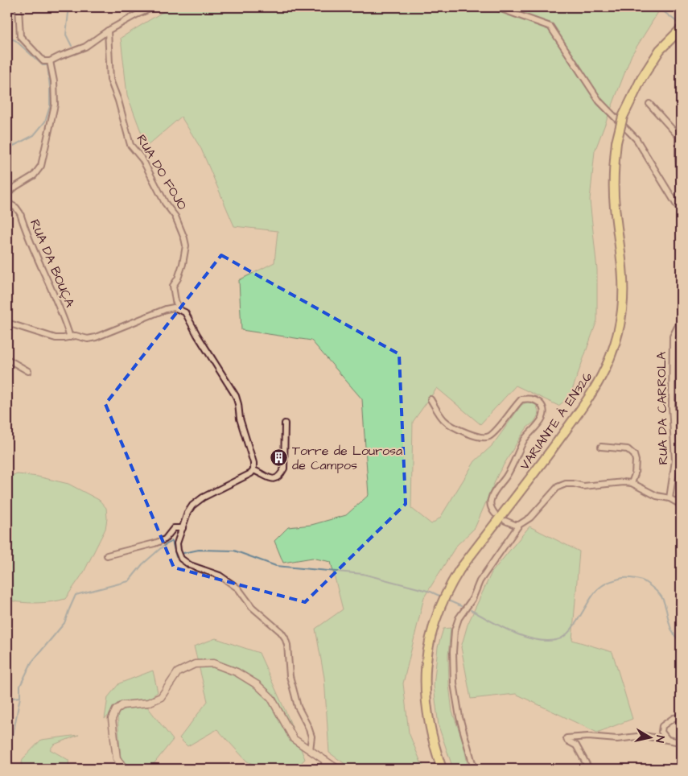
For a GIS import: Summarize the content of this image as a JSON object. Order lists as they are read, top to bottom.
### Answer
{
  "streets": {
    "main road": ["VARIANTE À EN326"],
    "street": ["RUA DO FOJO", "RUA DA BOUÇA", "RUA DA CARROLA"]
  },
  "places": {
    "building": ["Torre de Lourosa de Campos"]
  },
  "north": "right"
}
